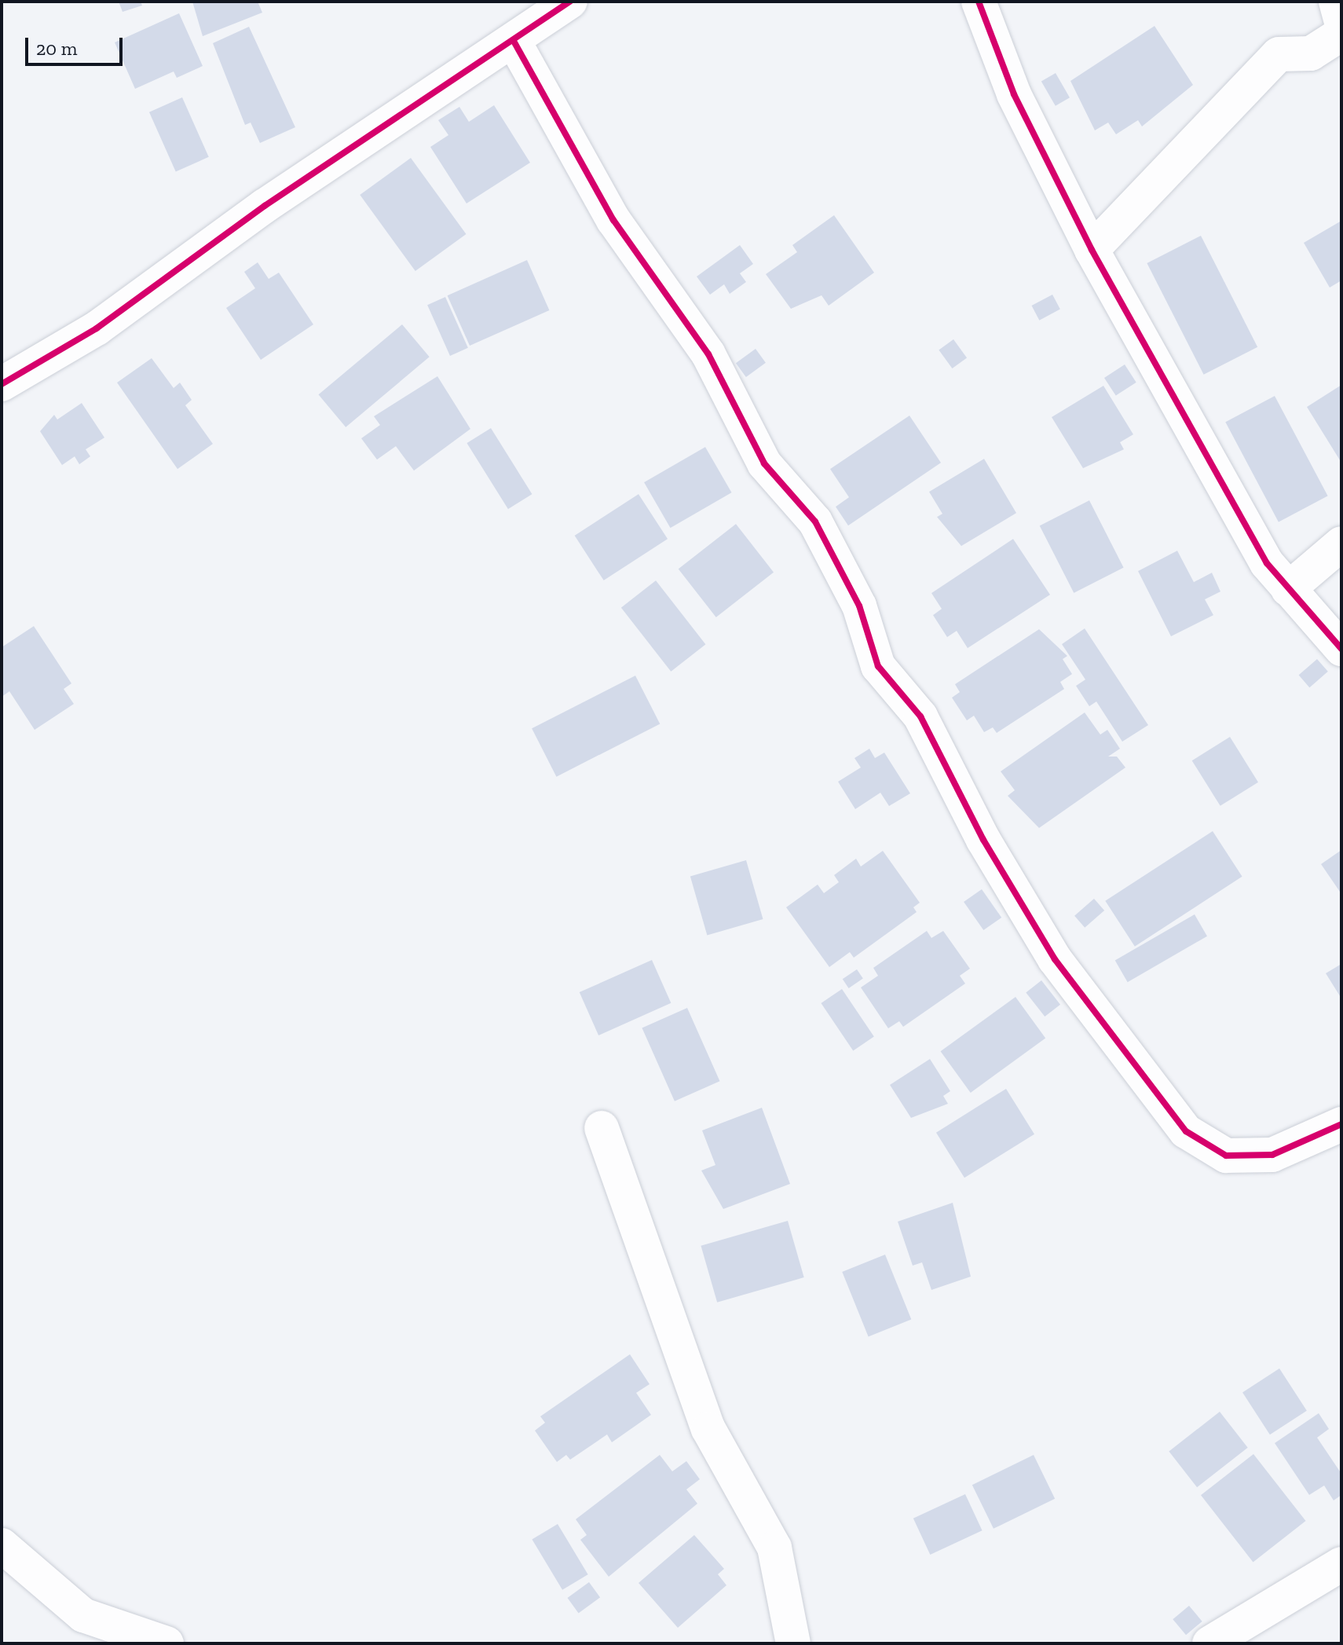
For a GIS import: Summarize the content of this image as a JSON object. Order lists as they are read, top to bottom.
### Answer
{
  "scale_bar": "20 m"
}
